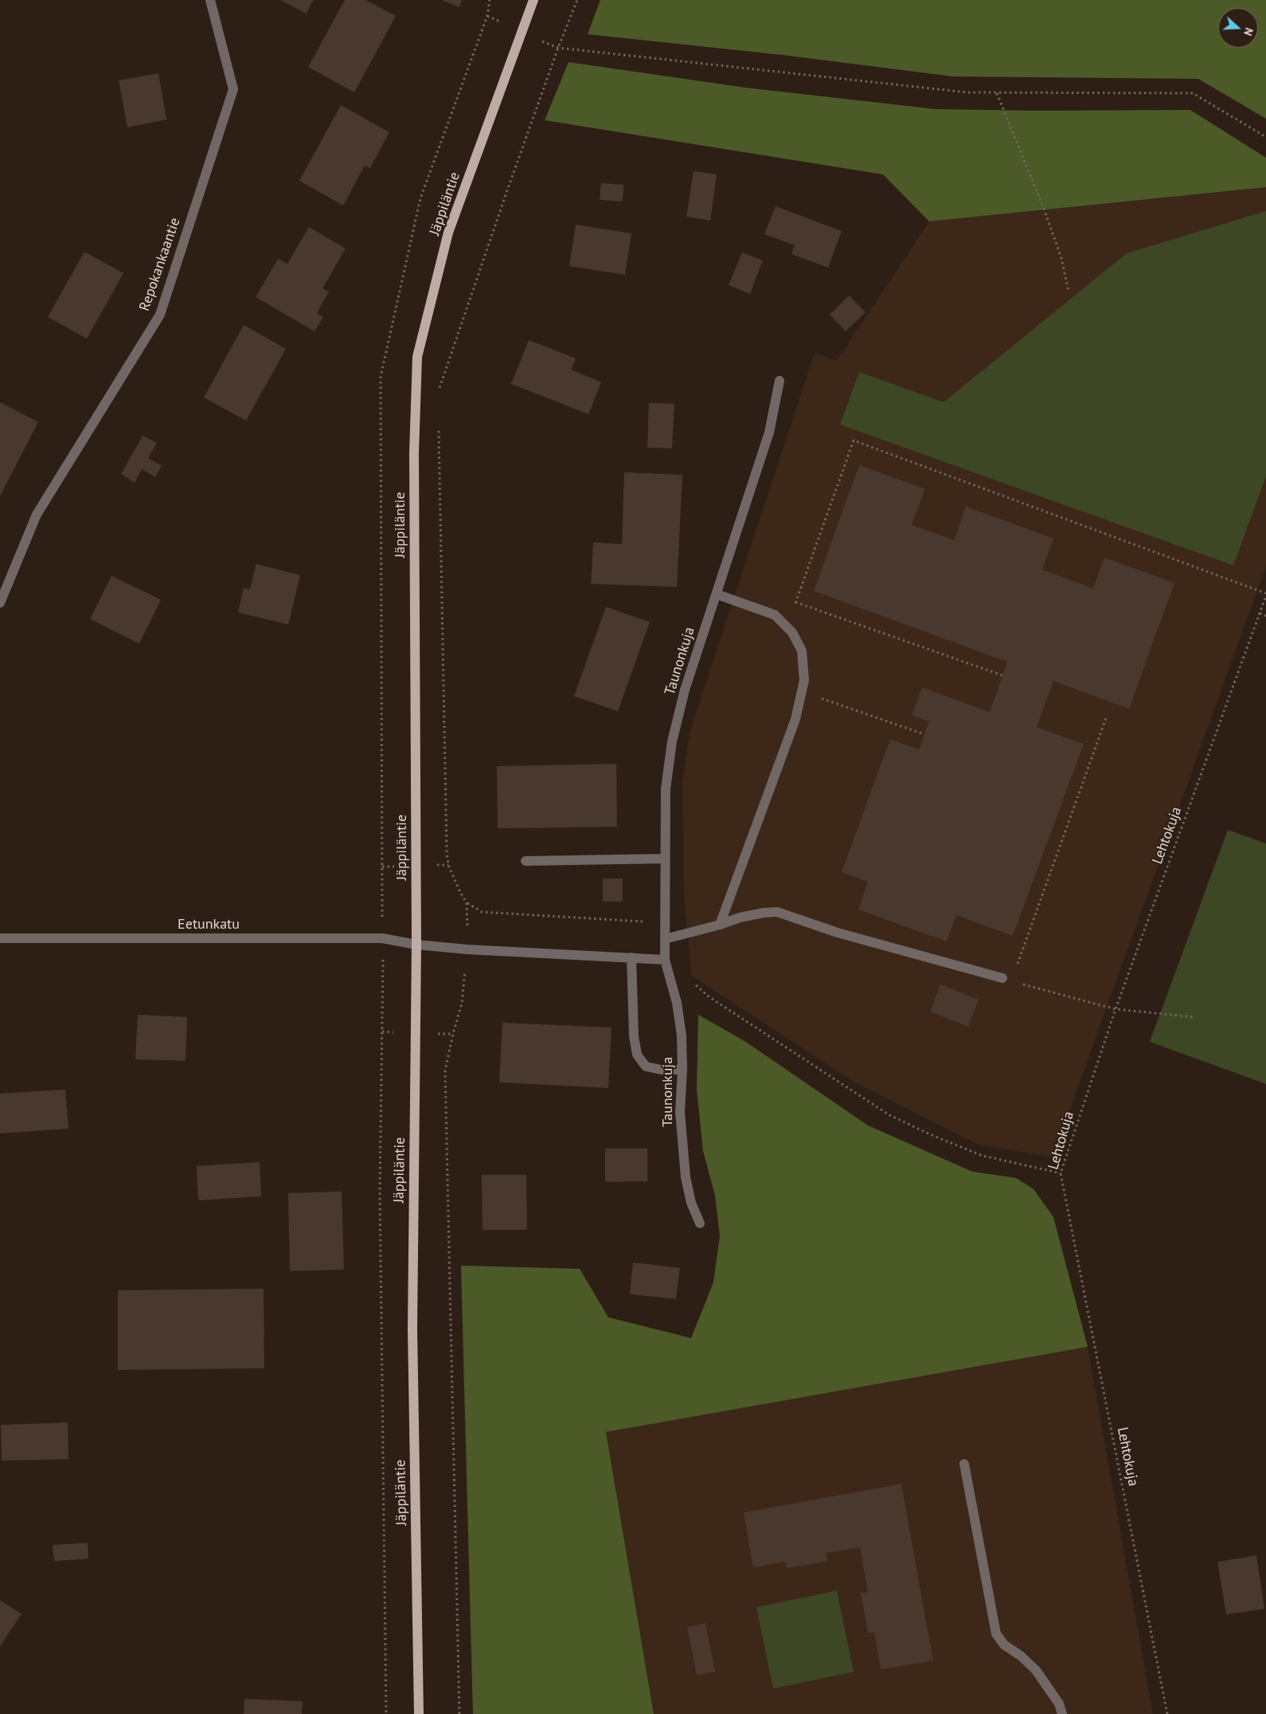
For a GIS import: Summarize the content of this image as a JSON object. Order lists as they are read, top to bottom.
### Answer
{
  "streets": {
    "main road": ["Jäppiläntie"],
    "street": ["Repokankaantie", "Taunonkuja", "Eetunkatu"],
    "path": ["Lehtokuja"]
  },
  "crossings": [
    ["Jäppiläntie", "Eetunkatu"]
  ],
  "north": "right"
}
